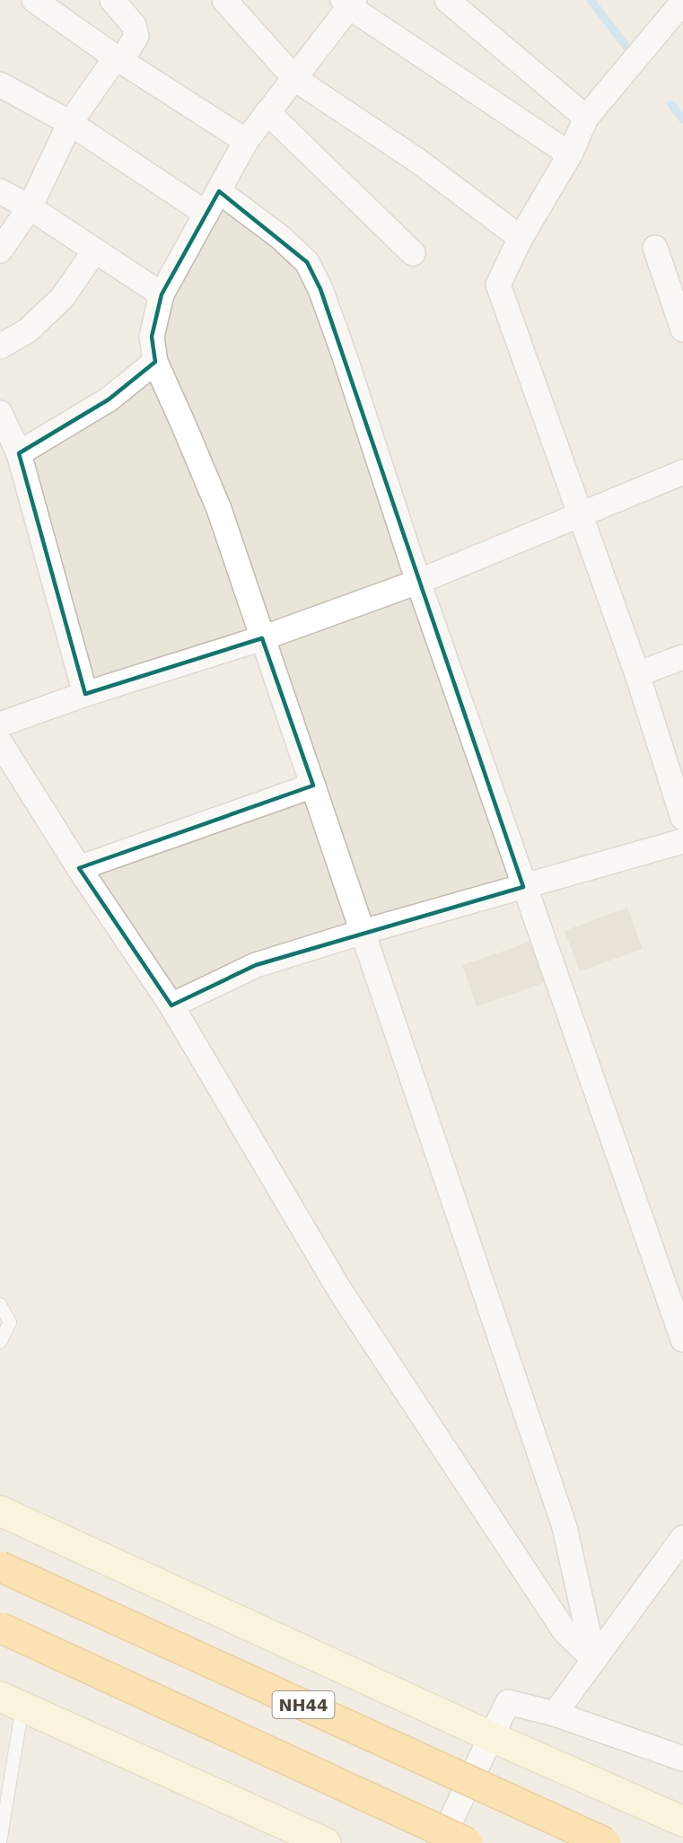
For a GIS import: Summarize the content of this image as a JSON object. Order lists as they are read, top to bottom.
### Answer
{
  "streets": {
    "highway": ["NH44"]
  }
}
